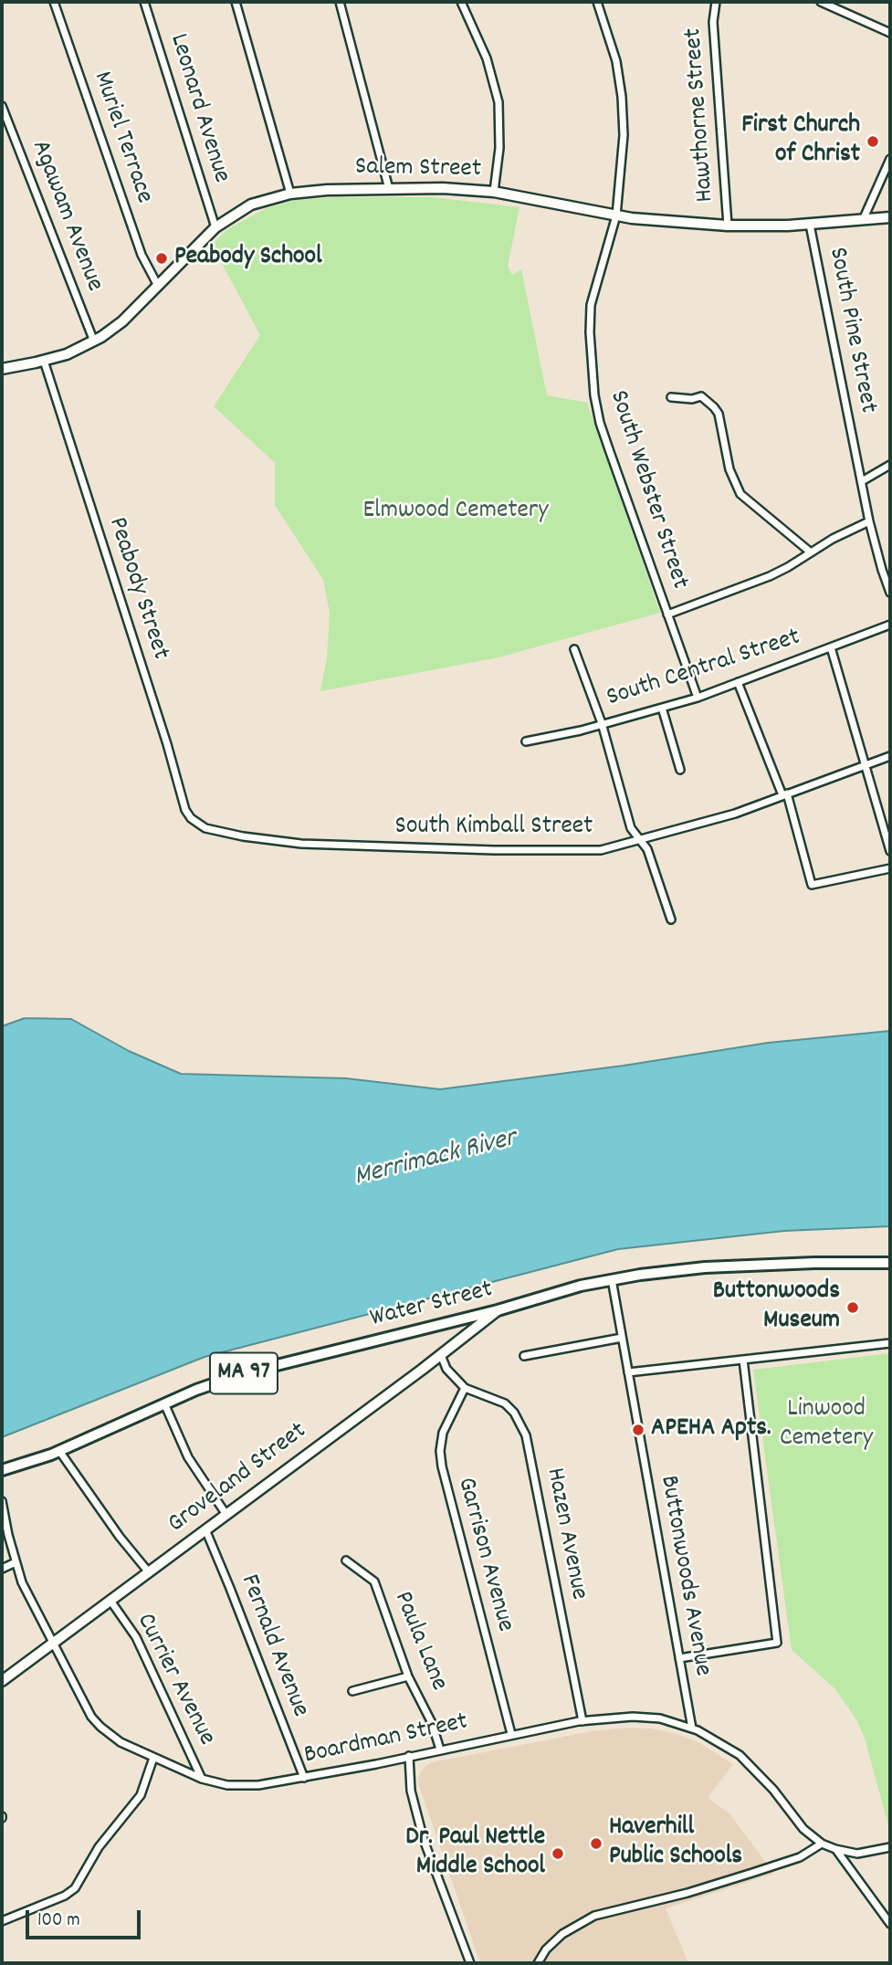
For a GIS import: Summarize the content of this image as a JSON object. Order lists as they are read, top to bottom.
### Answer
{
  "streets": {
    "main road": [
      "Salem Street",
      "Water Street",
      "MA 97",
      "Groveland Street"
    ],
    "street": [
      "Leonard Avenue",
      "Hawthorne Street",
      "Muriel Terrace",
      "Agawam Avenue",
      "South Pine Street",
      "South Webster Street",
      "Peabody Street",
      "South Central Street",
      "South Kimball Street",
      "Hazen Avenue",
      "Garrison Avenue",
      "Buttonwoods Avenue",
      "Paula Lane",
      "Fernald Avenue",
      "Currier Avenue",
      "Boardman Street"
    ]
  },
  "crossings": [
    ["Leonard Avenue", "Salem Street"],
    ["Hawthorne Street", "Salem Street"],
    ["Muriel Terrace", "Salem Street"],
    ["Salem Street", "Agawam Avenue"],
    ["Salem Street", "South Pine Street"],
    ["Salem Street", "South Webster Street"],
    ["Salem Street", "Peabody Street"],
    ["South Webster Street", "South Central Street"],
    ["Peabody Street", "South Kimball Street"],
    ["Water Street", "Groveland Street"],
    ["Water Street", "Buttonwoods Avenue"],
    ["Groveland Street", "Fernald Avenue"],
    ["Groveland Street", "Currier Avenue"],
    ["Groveland Street", "Boardman Street"],
    ["Hazen Avenue", "Garrison Avenue"],
    ["Hazen Avenue", "Boardman Street"],
    ["Garrison Avenue", "Boardman Street"],
    ["Buttonwoods Avenue", "Boardman Street"],
    ["Paula Lane", "Boardman Street"],
    ["Fernald Avenue", "Boardman Street"],
    ["Currier Avenue", "Boardman Street"]
  ],
  "water": ["Merrimack River"],
  "parks": ["Elmwood Cemetery", "Linwood Cemetery"],
  "places": [
    "First Church of Christ",
    "Peabody School",
    "Buttonwoods Museum",
    "APEHA Apts.",
    "Haverhill Public Schools",
    "Dr. Paul Nettle Middle School"
  ],
  "scale_bar": "100 m"
}
